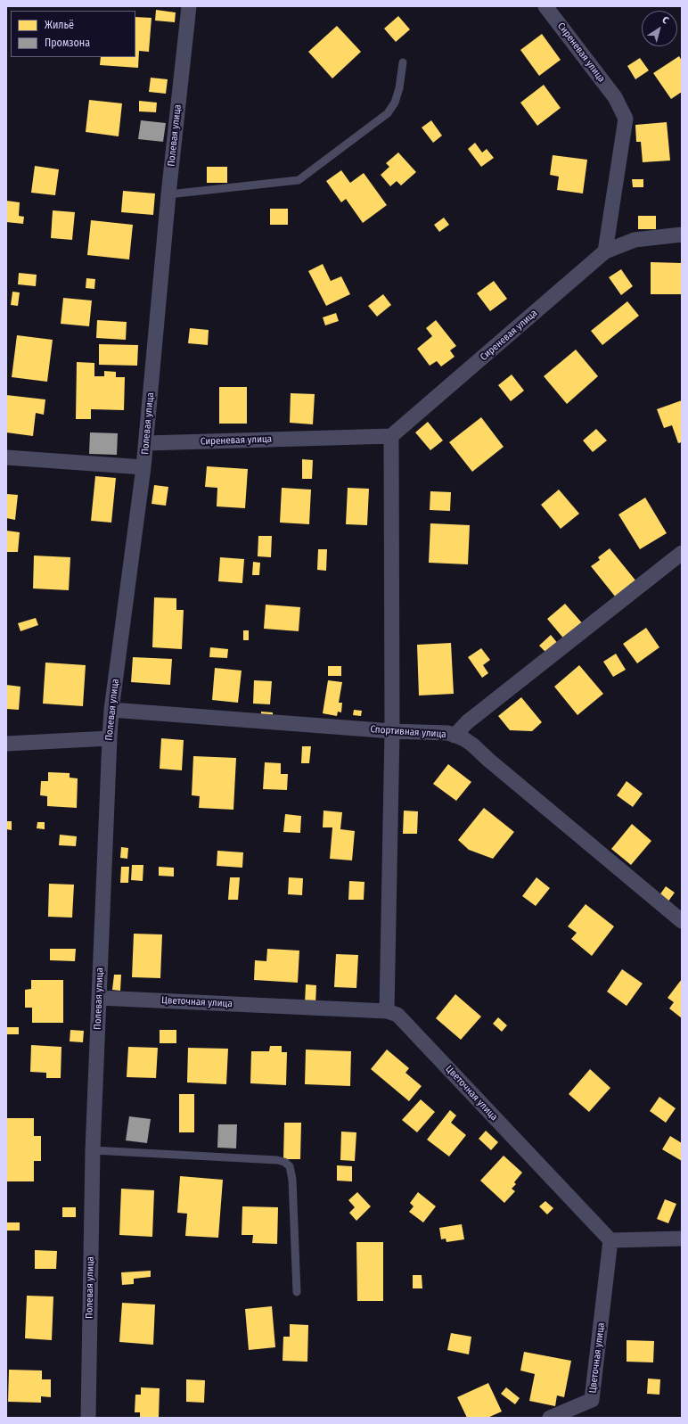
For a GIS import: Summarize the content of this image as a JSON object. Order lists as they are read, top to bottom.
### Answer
{
  "streets": {
    "street": [
      "Сиреневая улица",
      "Полевая улица",
      "Спортивная улица",
      "Цветочная улица"
    ]
  },
  "crossings": [
    ["Сиреневая улица", "Полевая улица"],
    ["Полевая улица", "Спортивная улица"],
    ["Полевая улица", "Цветочная улица"]
  ],
  "legend": ["Жильё", "Промзона"],
  "north": "top right"
}
